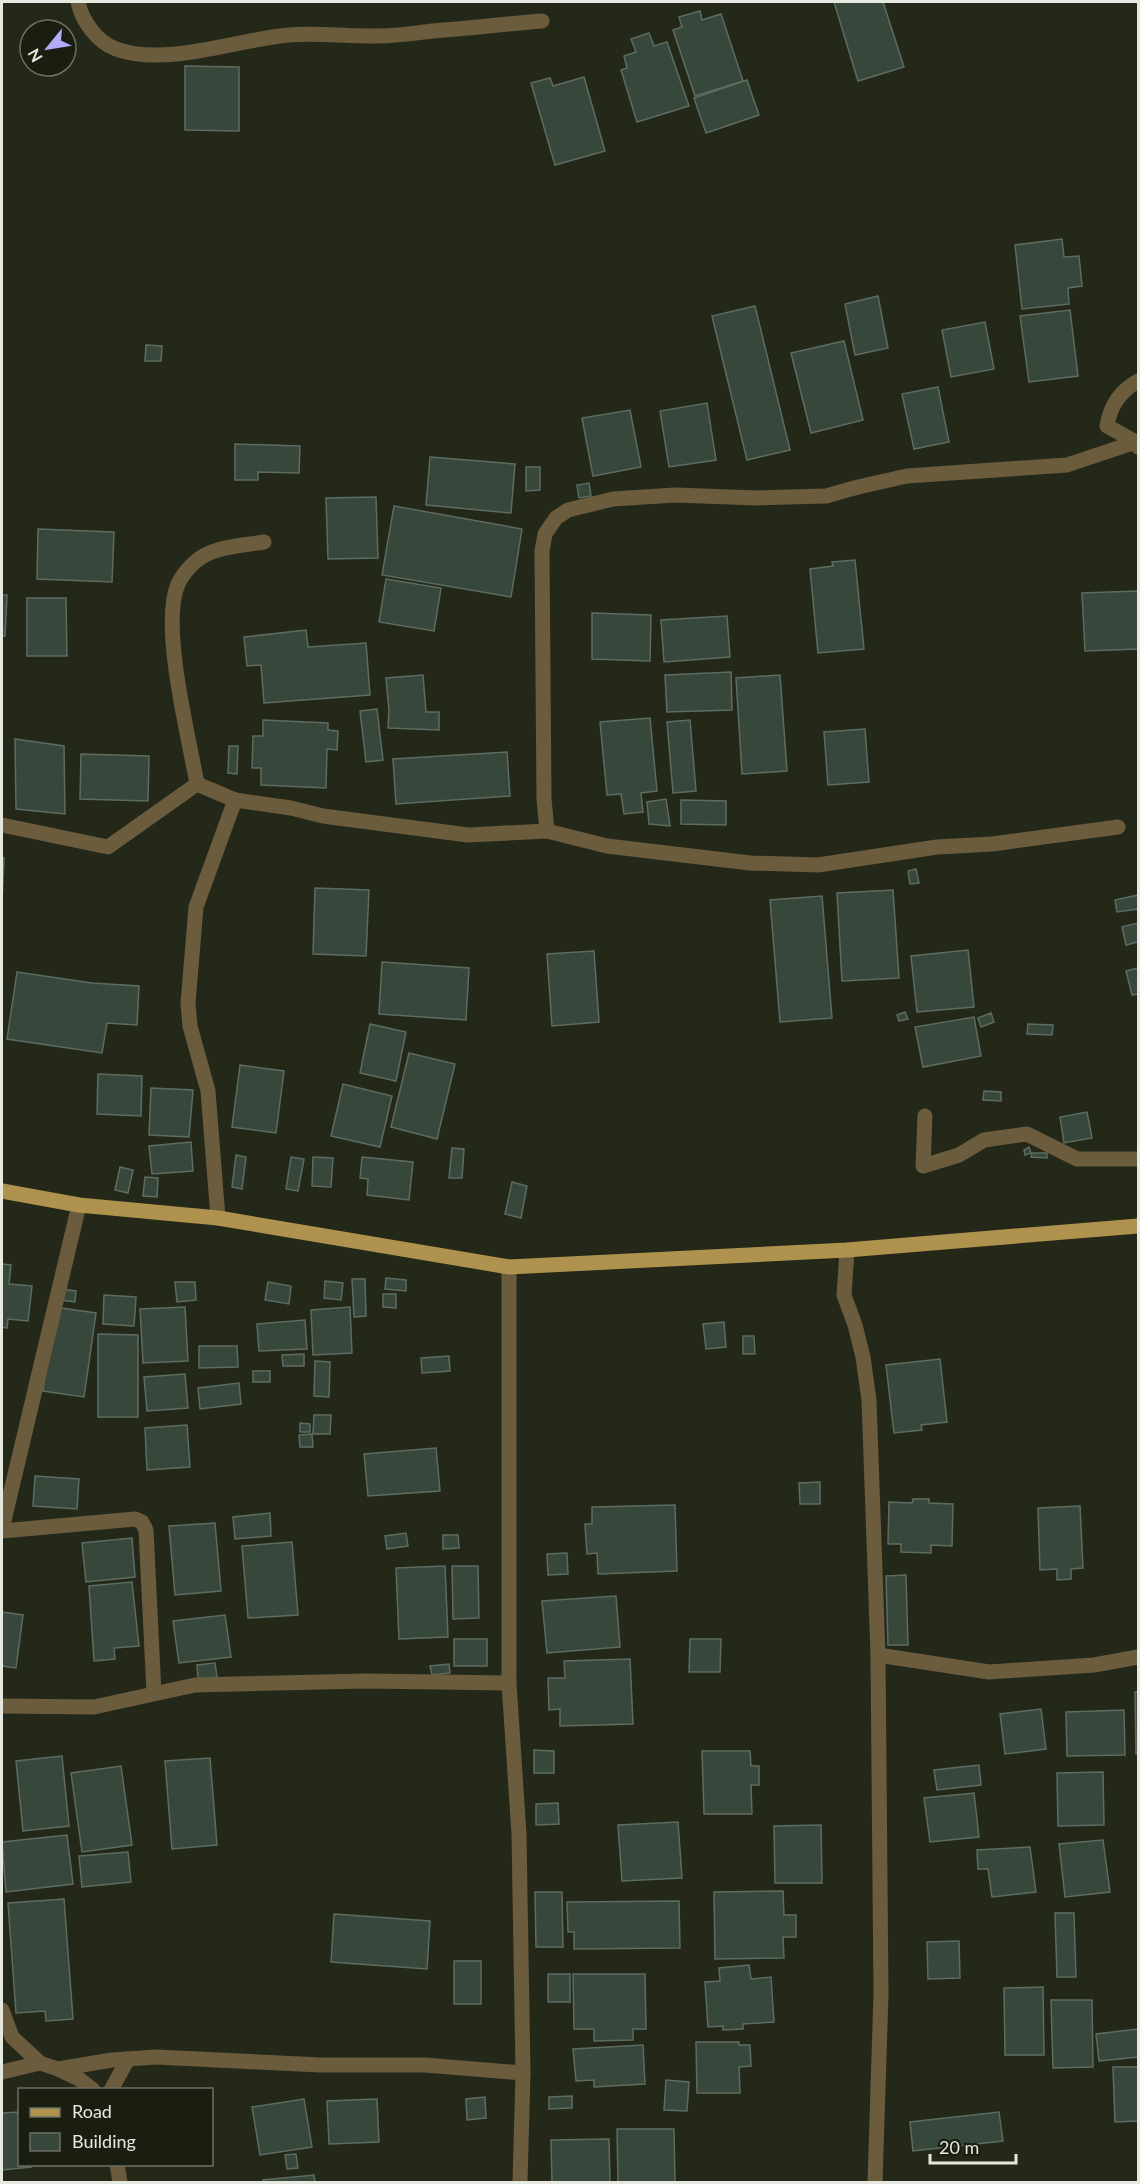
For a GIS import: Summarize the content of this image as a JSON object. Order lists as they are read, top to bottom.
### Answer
{
  "legend": ["Road", "Building"],
  "scale_bar": "20 m",
  "north": "bottom left"
}
